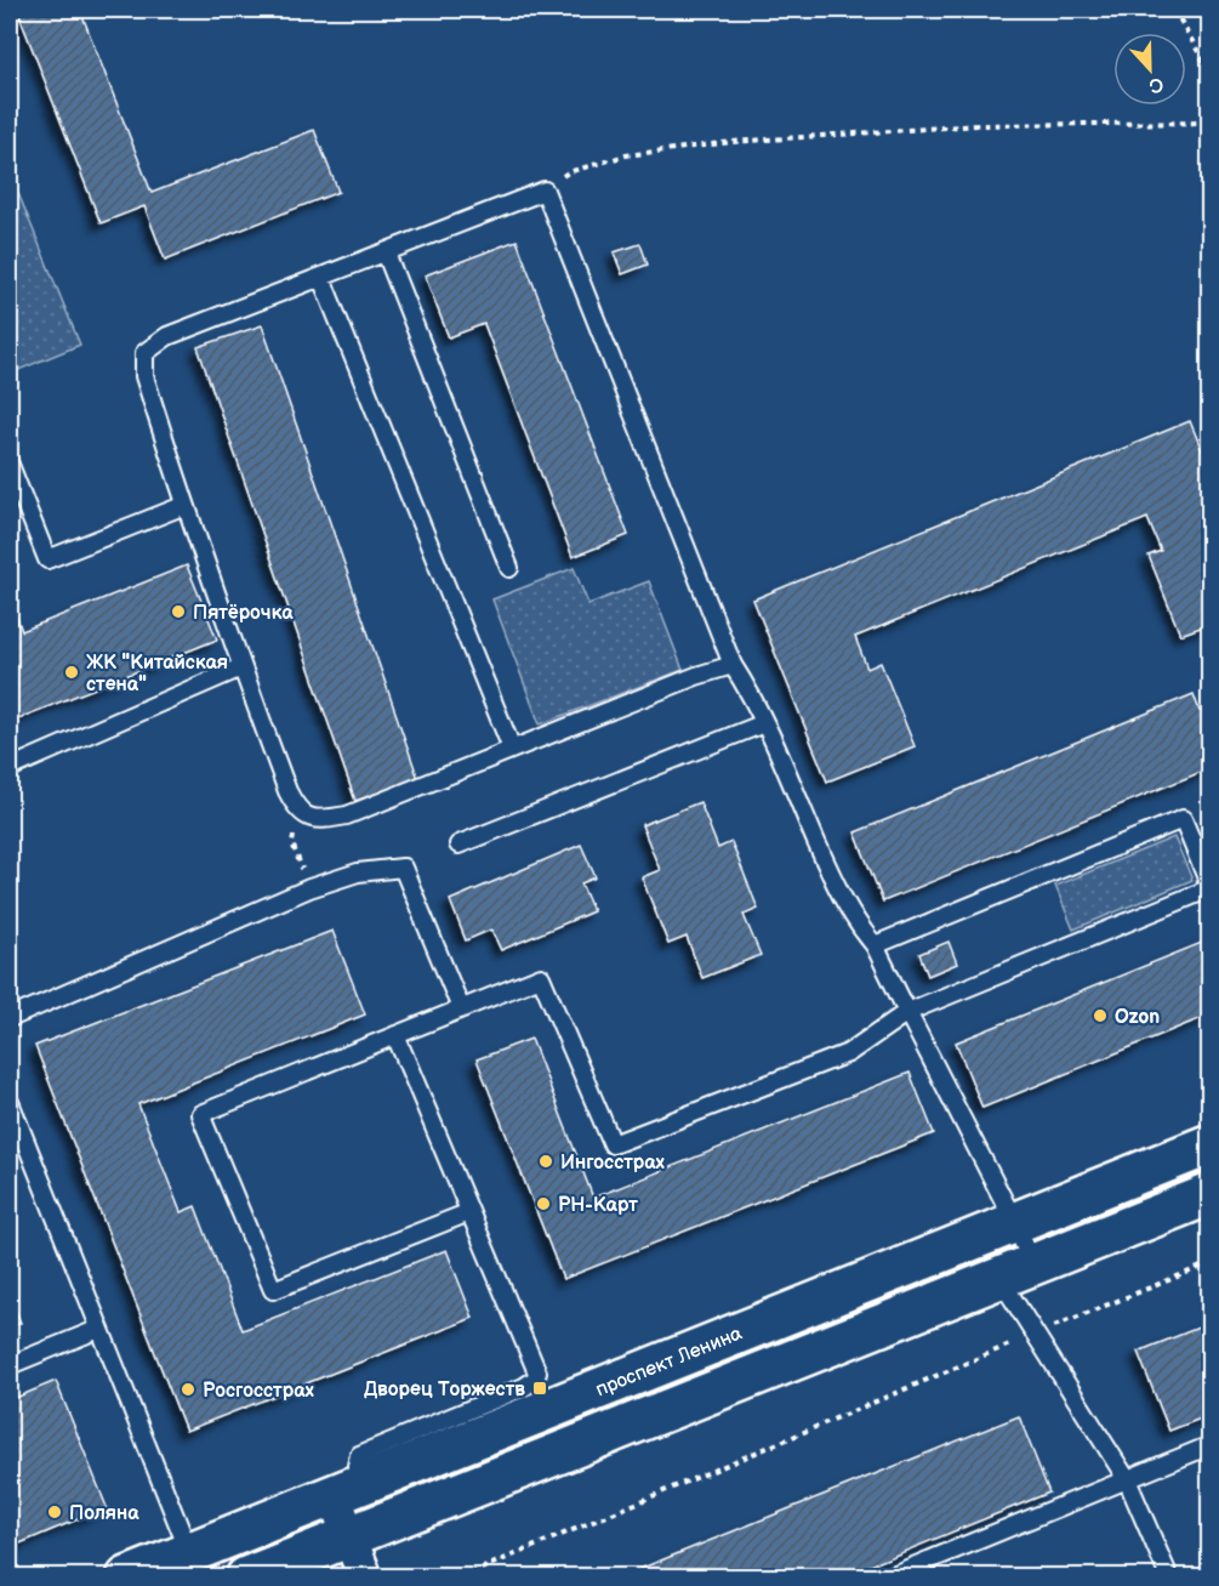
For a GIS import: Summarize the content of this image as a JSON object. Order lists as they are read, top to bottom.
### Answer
{
  "streets": {
    "main road": ["проспект Ленина"]
  },
  "places": {
    "other": [
      "Пятёрочка",
      "ЖК \"Китайская стена\"",
      "Ozon",
      "Ингосстрах",
      "РН-Карт",
      "Росгосстрах",
      "Поляна"
    ],
    "transit": ["Дворец Торжеств"]
  },
  "north": "bottom"
}
